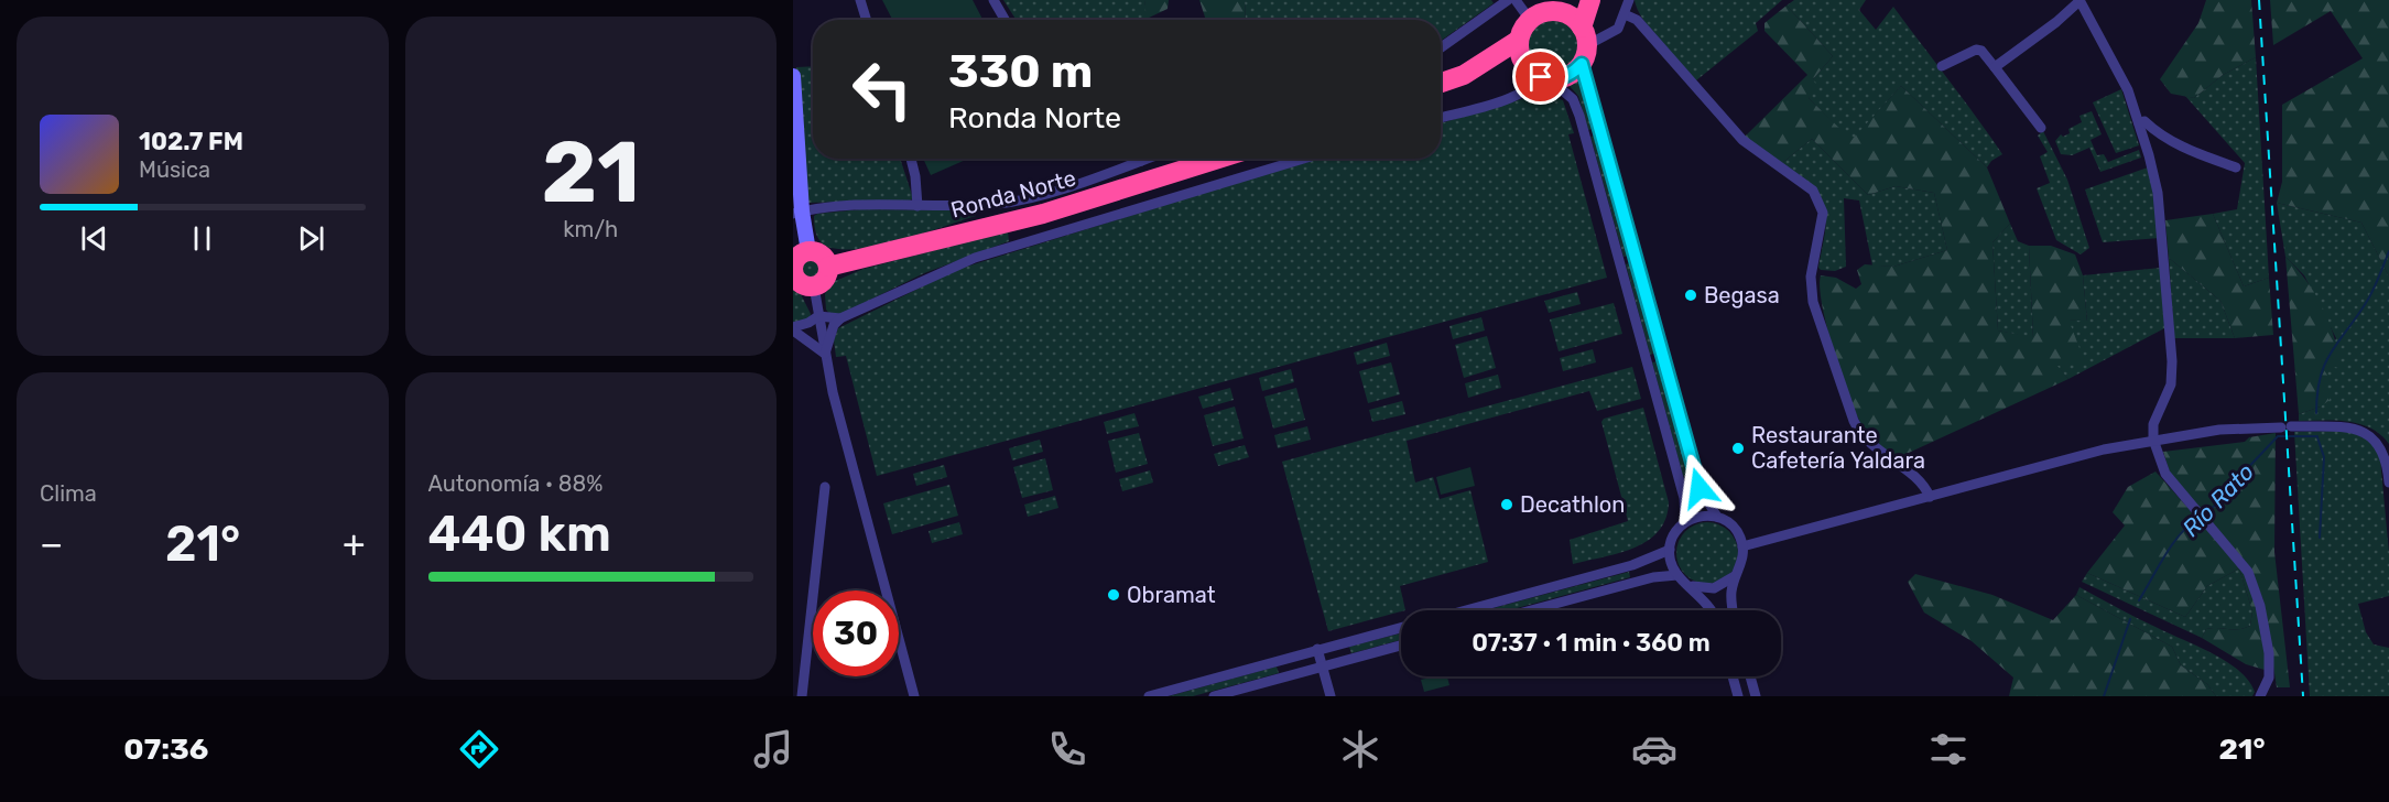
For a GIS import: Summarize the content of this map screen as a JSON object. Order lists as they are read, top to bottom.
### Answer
{
  "streets": {
    "highway": ["Ronda Norte"]
  },
  "water": ["Río Rato"],
  "places": [
    "Begasa",
    "Restaurante Cafetería Yaldara",
    "Decathlon",
    "Obramat"
  ],
  "page": {
    "tile": [
      ["21", "km/h"],
      "Clima",
      ["Autonomía · 88%", "440 km"]
    ],
    "turn": ["330 m", "Ronda Norte"],
    "song": ["102.7 FM", "Música"],
    "heat": ["−", "21°", "+"],
    "limit": "30",
    "trip": "07:37 · 1 min · 360 m",
    "tabs": ["07:36", "21°"]
  }
}
